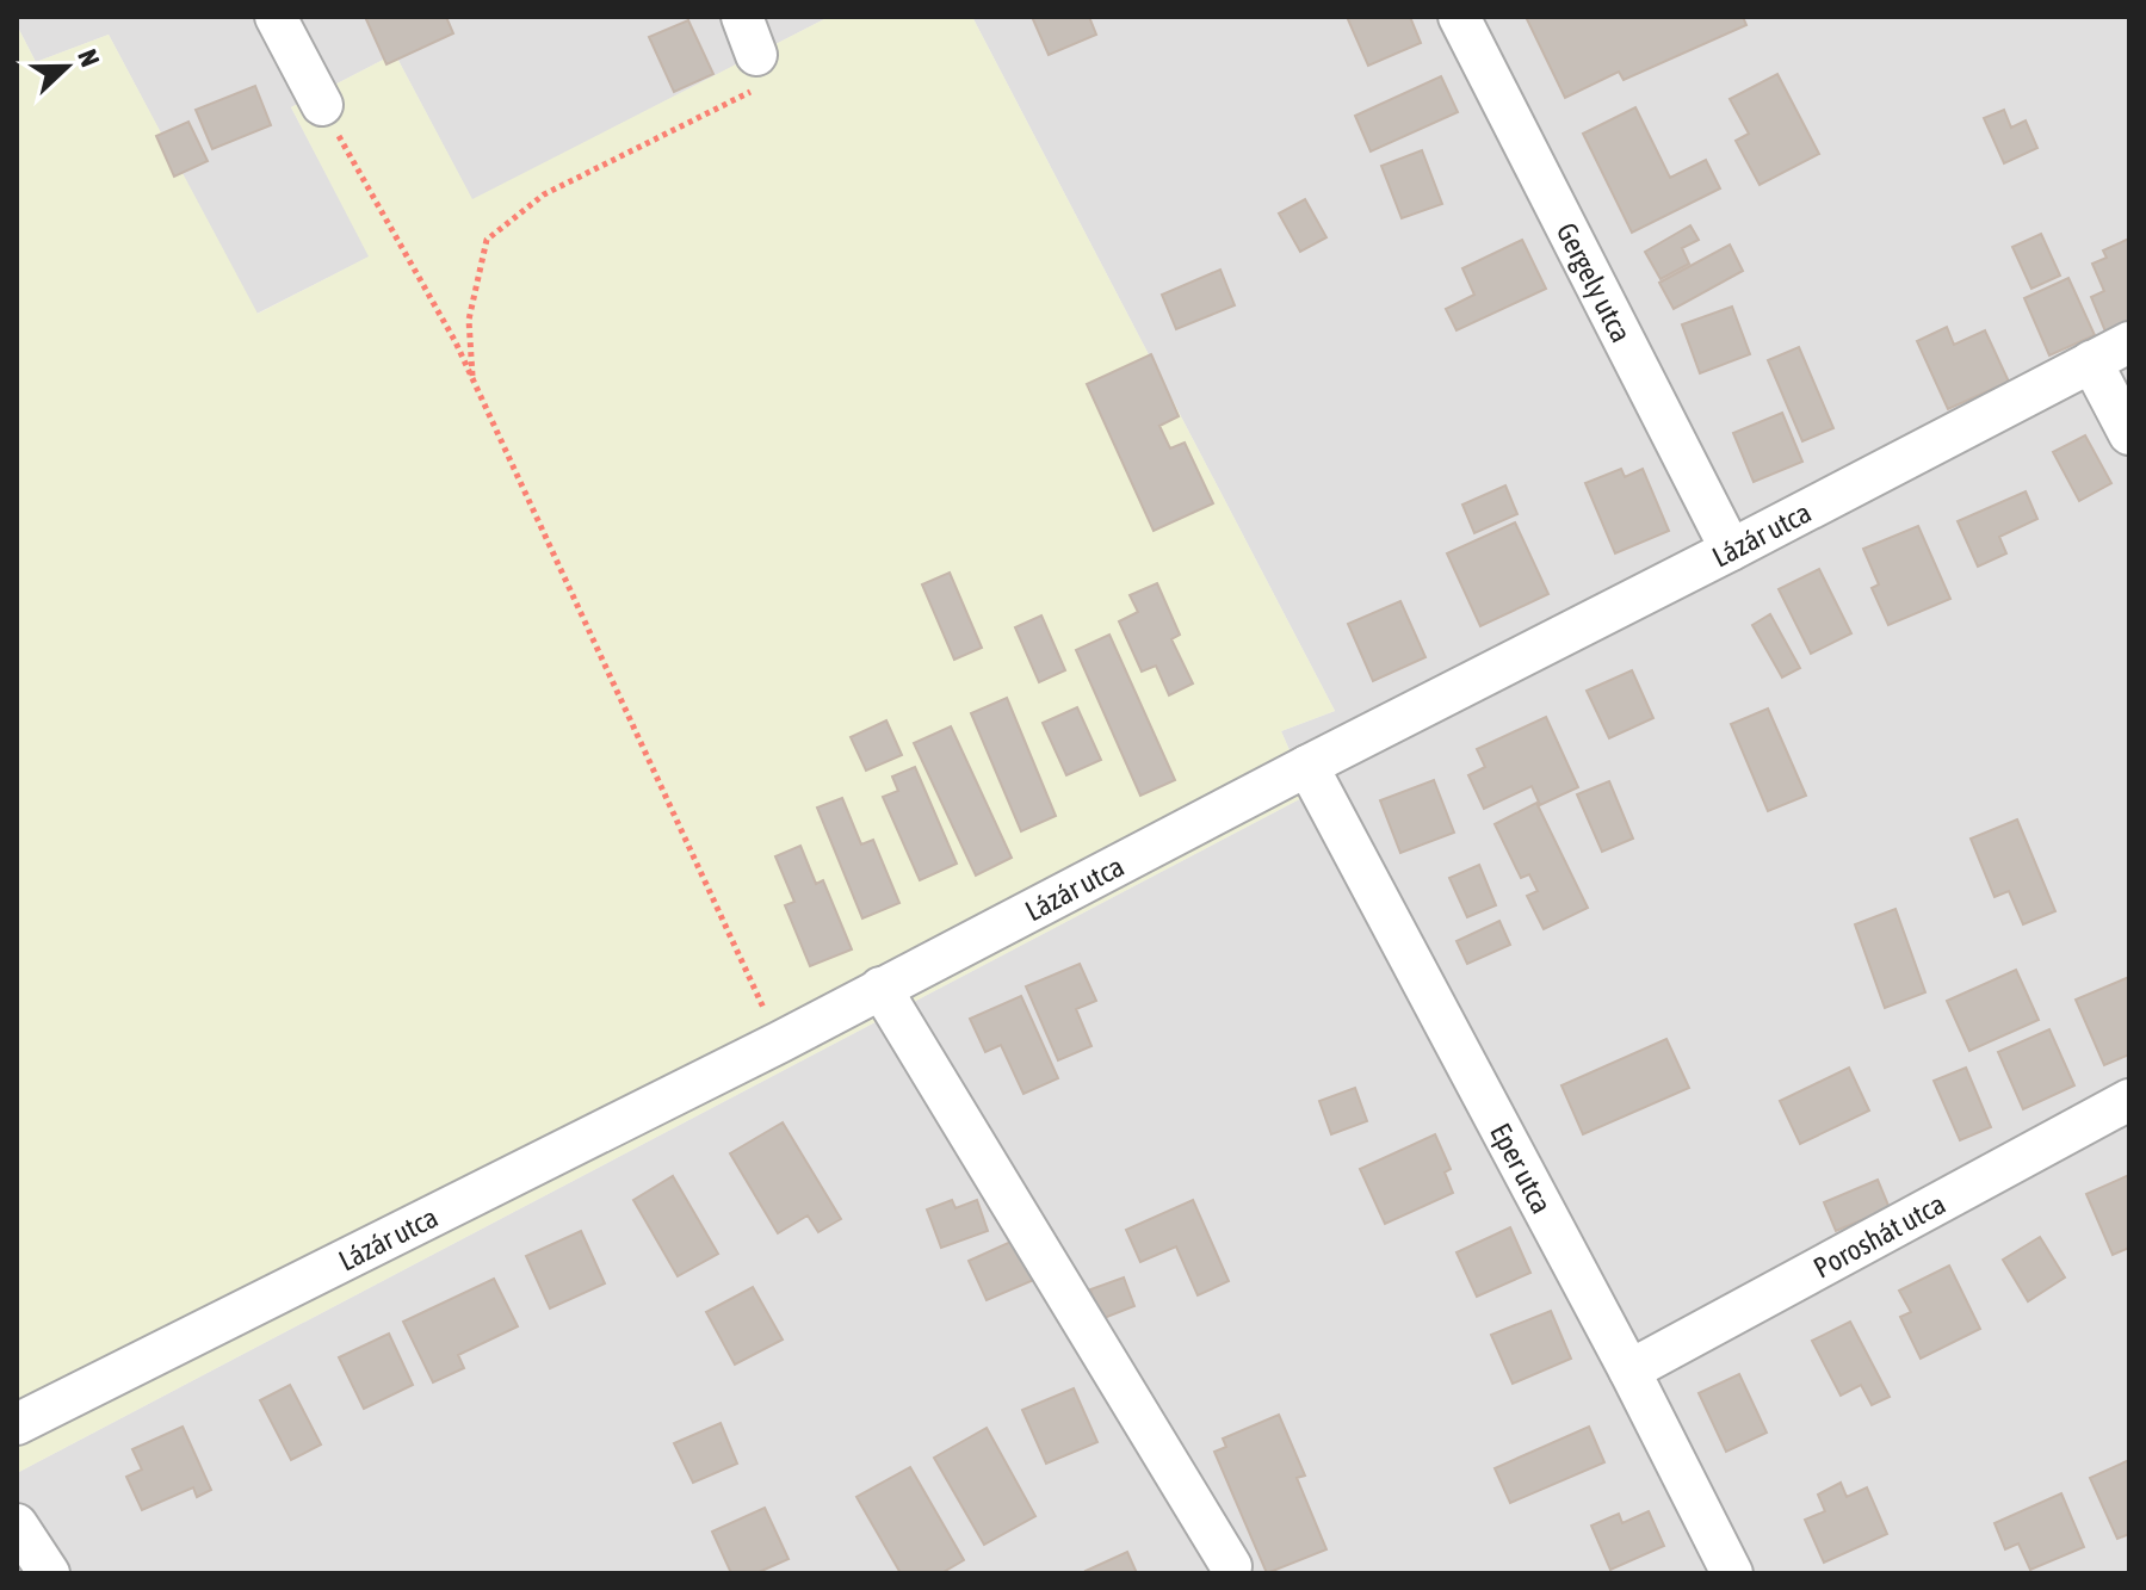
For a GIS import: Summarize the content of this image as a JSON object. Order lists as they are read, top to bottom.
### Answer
{
  "streets": {
    "street": [
      "Gergely utca",
      "Lázár utca",
      "Eper utca",
      "Poroshát utca"
    ]
  },
  "crossings": [
    ["Gergely utca", "Lázár utca"],
    ["Lázár utca", "Eper utca"],
    ["Eper utca", "Poroshát utca"]
  ],
  "north": "right"
}
